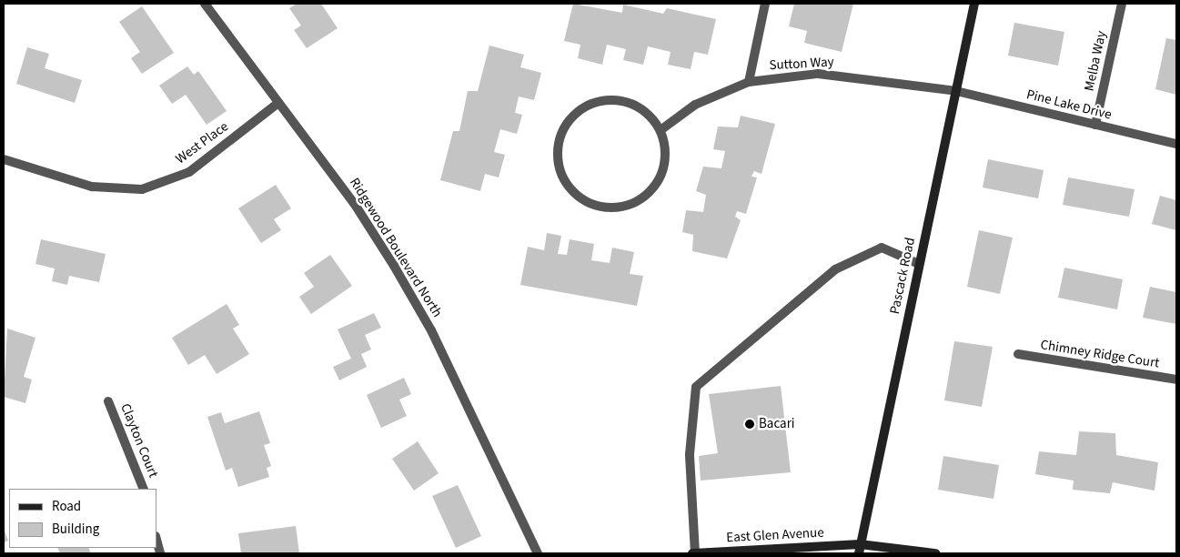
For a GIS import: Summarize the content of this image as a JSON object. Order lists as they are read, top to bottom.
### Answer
{
  "streets": {
    "street": [
      "Melba Way",
      "Sutton Way",
      "Pine Lake Drive",
      "West Place",
      "Ridgewood Boulevard North",
      "Pascack Road",
      "Chimney Ridge Court",
      "Clayton Court",
      "East Glen Avenue"
    ]
  },
  "crossings": [
    ["Melba Way", "Pine Lake Drive"],
    ["Sutton Way", "Pine Lake Drive"],
    ["Sutton Way", "Pascack Road"],
    ["Pine Lake Drive", "Pascack Road"],
    ["West Place", "Ridgewood Boulevard North"],
    ["Pascack Road", "East Glen Avenue"]
  ],
  "places": ["Bacari"],
  "legend": ["Road", "Building"]
}
